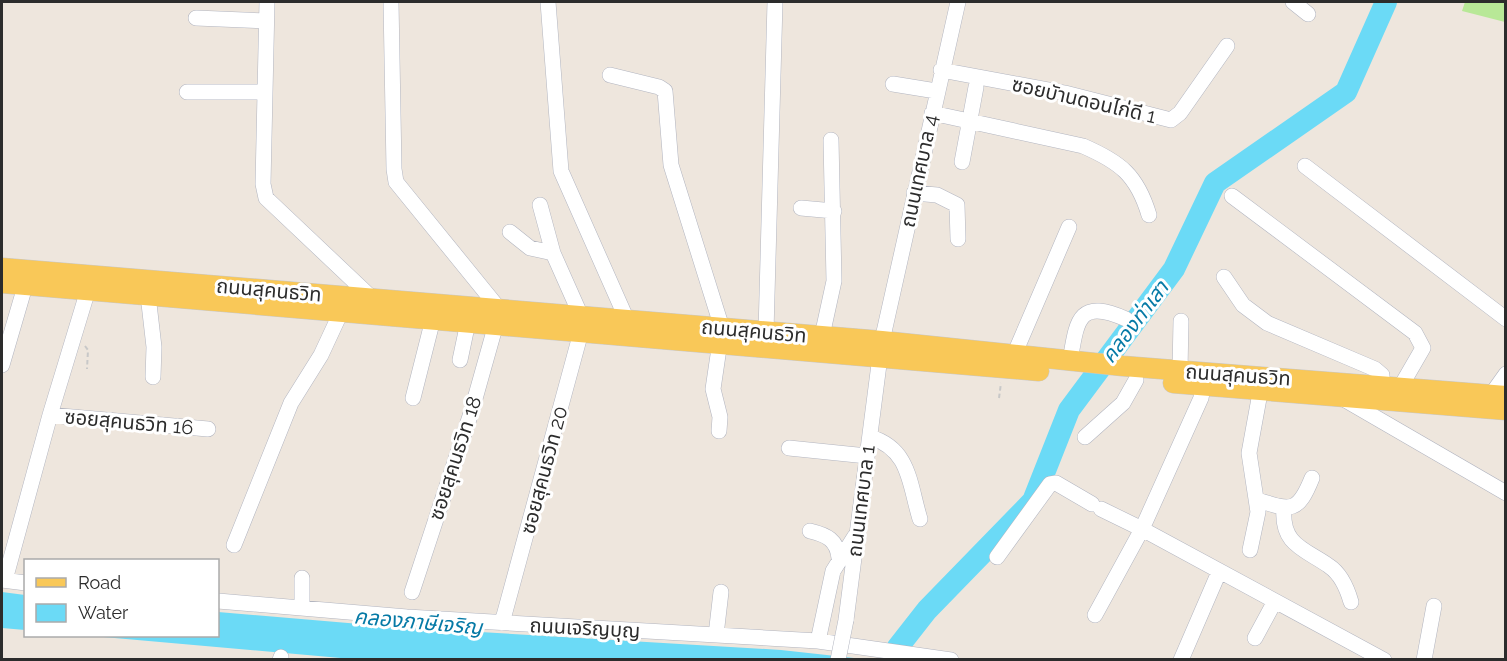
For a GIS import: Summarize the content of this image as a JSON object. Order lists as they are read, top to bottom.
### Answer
{
  "streets": {
    "main road": ["ถนนสุคนธวิท"],
    "street": [
      "ซอยบัานดอนไก่ดี 1",
      "ถนนเทศบาล 4",
      "ซอยสุคนธวิท 16",
      "ซอยสุคนธวิท 18",
      "ซอยสุคนธวิท 20",
      "ถนนเทศบาล 1",
      "ถนนเจริญบุญ"
    ]
  },
  "crossings": [
    ["ซอยบัานดอนไก่ดี 1", "ถนนเทศบาล 4"],
    ["ถนนเทศบาล 4", "ถนนสุคนธวิท"],
    ["ถนนเทศบาล 4", "ถนนเทศบาล 1"],
    ["ถนนสุคนธวิท", "ซอยสุคนธวิท 16"],
    ["ถนนสุคนธวิท", "ซอยสุคนธวิท 18"],
    ["ถนนสุคนธวิท", "ซอยสุคนธวิท 20"],
    ["ถนนสุคนธวิท", "ถนนเทศบาล 1"],
    ["ซอยสุคนธวิท 20", "ถนนเจริญบุญ"]
  ],
  "water": ["คลองท่าเสา", "คลองภาษีเจริญ"],
  "legend": ["Road", "Water"]
}
